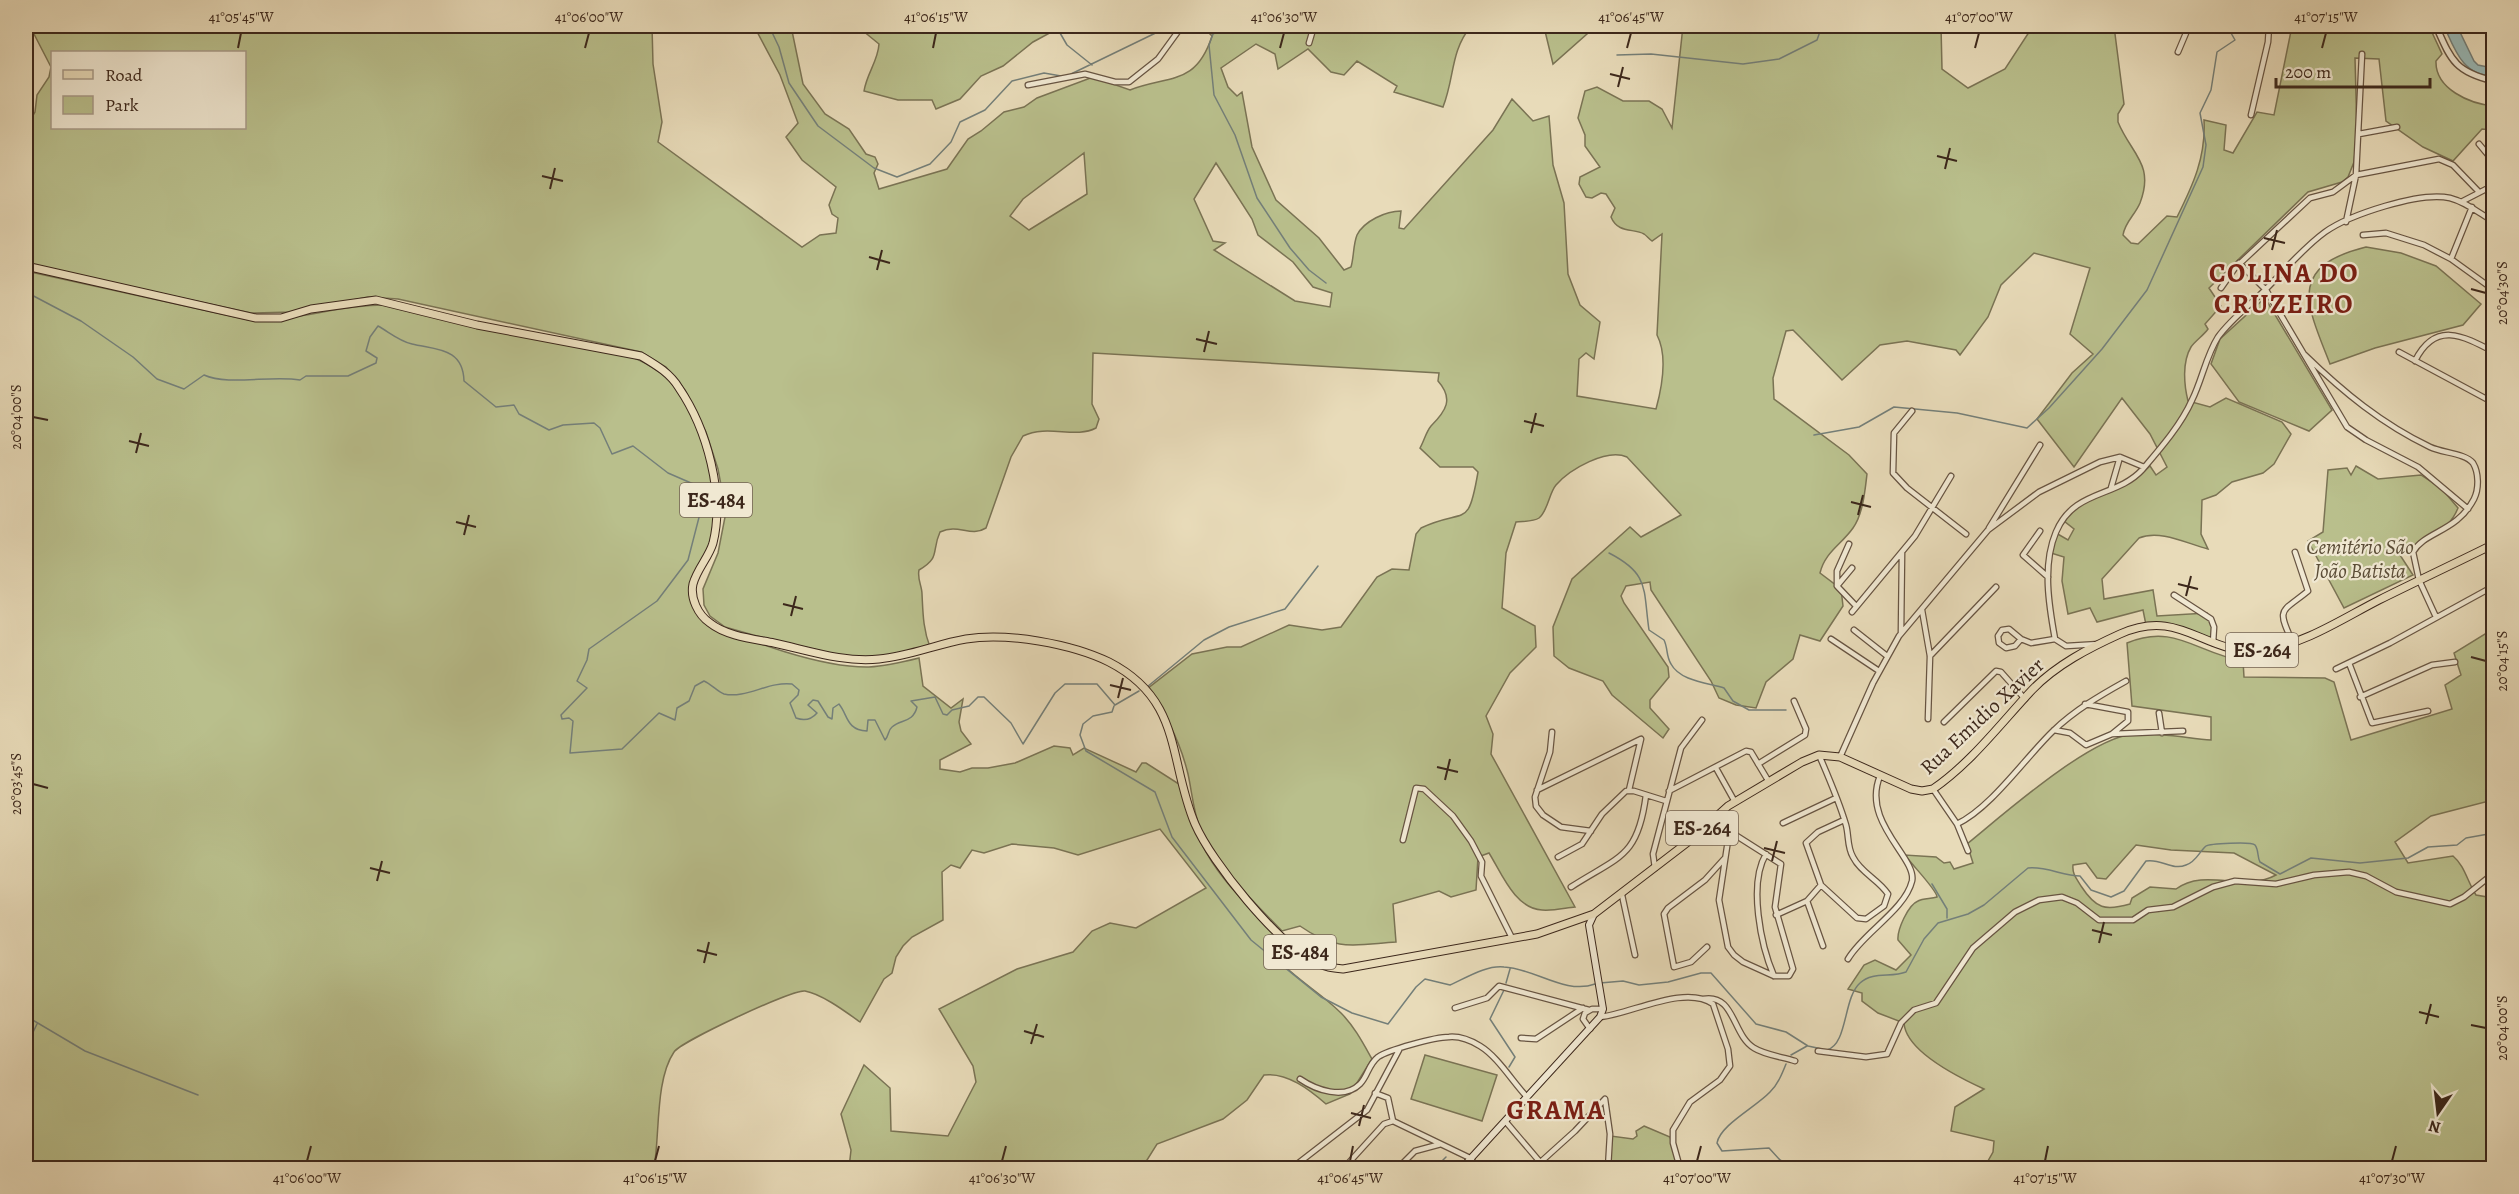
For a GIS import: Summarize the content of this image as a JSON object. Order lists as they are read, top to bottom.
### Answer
{
  "streets": {
    "main road": ["ES-484", "ES-264", "Rua Emidio Xavier"]
  },
  "crossings": [
    ["ES-484", "ES-264"],
    ["ES-264", "Rua Emidio Xavier"]
  ],
  "districts": ["COLINA DO CRUZEIRO", "GRAMA"],
  "parks": ["Cemitério São João Batista"],
  "legend": ["Road", "Park"],
  "scale_bar": "200 m",
  "north": "bottom",
  "coordinates": [
    "41°05'45\"W",
    "41°06'00\"W",
    "41°06'15\"W",
    "41°06'30\"W",
    "41°06'45\"W",
    "41°07'00\"W",
    "41°07'15\"W",
    "20°04'30\"S",
    "20°04'00\"S",
    "20°04'15\"S",
    "20°03'45\"S",
    "41°07'30\"W"
  ]
}
